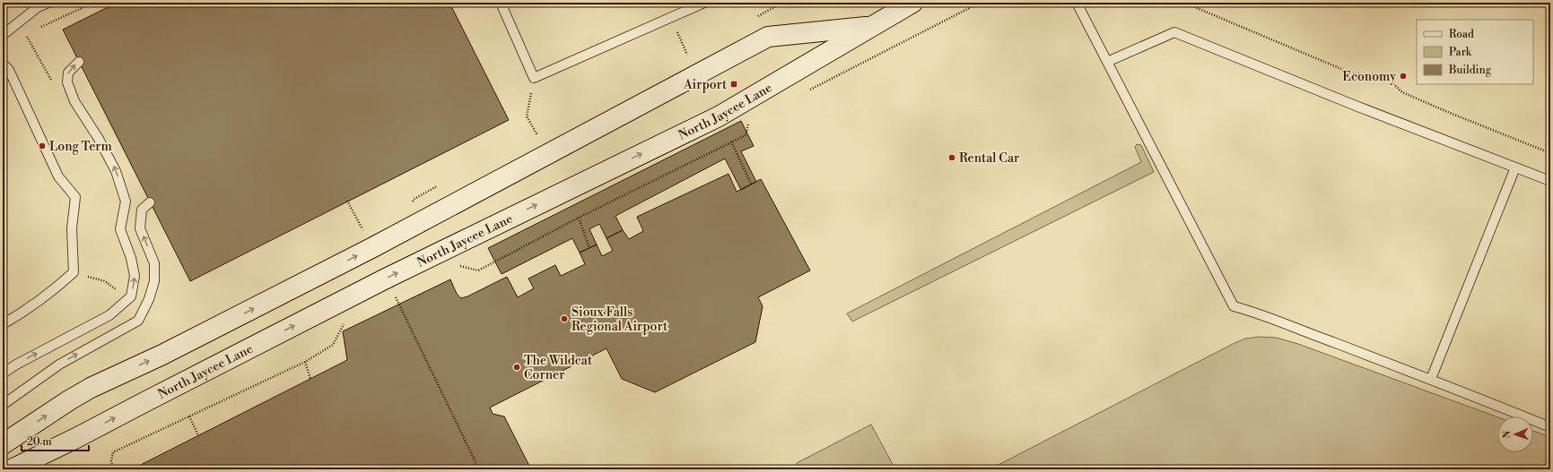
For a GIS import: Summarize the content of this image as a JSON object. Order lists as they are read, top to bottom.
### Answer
{
  "streets": {
    "main road": ["North Jaycee Lane"]
  },
  "places": {
    "other": [
      "Economy",
      "Long Term",
      "Rental Car",
      "Sioux Falls Regional Airport",
      "The Wildcat Corner"
    ],
    "transit": ["Airport"]
  },
  "legend": ["Road", "Park", "Building"],
  "scale_bar": "20 m",
  "north": "left"
}
